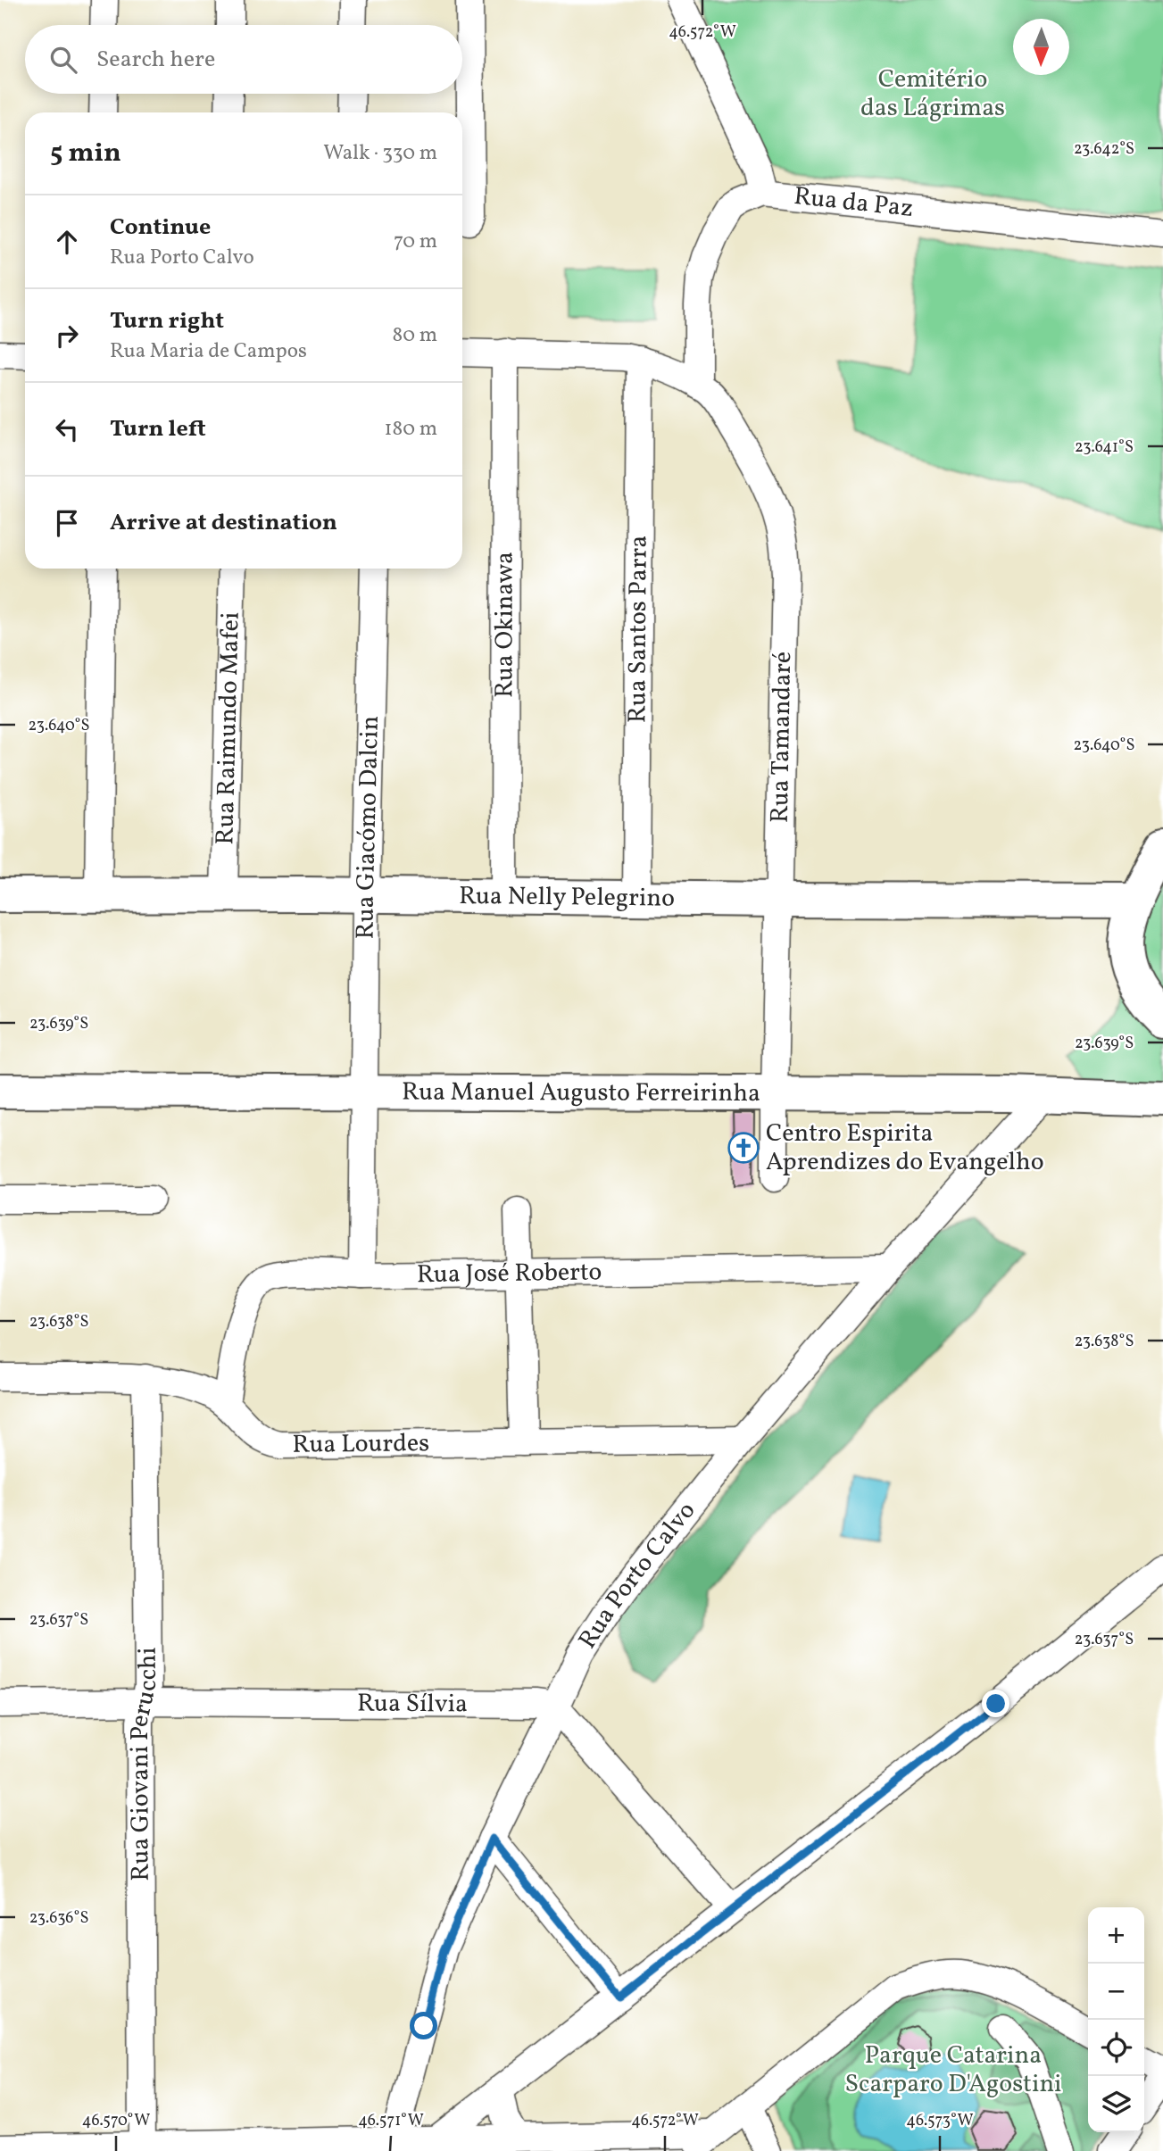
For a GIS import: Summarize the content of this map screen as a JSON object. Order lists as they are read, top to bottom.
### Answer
{
  "streets": {
    "main road": ["Rua Nelly Pelegrino", "Rua Manuel Augusto Ferreirinha"],
    "street": [
      "Rua da Paz",
      "Rua Okinawa",
      "Rua Santos Parra",
      "Rua Raimundo Mafei",
      "Rua Tamandaré",
      "Rua Giacómo Dalcin",
      "Rua José Roberto",
      "Rua Lourdes",
      "Rua Porto Calvo",
      "Rua Sílvia",
      "Rua Giovani Perucchi"
    ]
  },
  "crossings": [
    ["Rua da Paz", "Rua Tamandaré"],
    ["Rua Okinawa", "Rua Tamandaré"],
    ["Rua Okinawa", "Rua Nelly Pelegrino"],
    ["Rua Santos Parra", "Rua Tamandaré"],
    ["Rua Santos Parra", "Rua Nelly Pelegrino"],
    ["Rua Raimundo Mafei", "Rua Nelly Pelegrino"],
    ["Rua Tamandaré", "Rua Nelly Pelegrino"],
    ["Rua Tamandaré", "Rua Manuel Augusto Ferreirinha"],
    ["Rua Giacómo Dalcin", "Rua Nelly Pelegrino"],
    ["Rua Giacómo Dalcin", "Rua Manuel Augusto Ferreirinha"],
    ["Rua Giacómo Dalcin", "Rua José Roberto"],
    ["Rua Manuel Augusto Ferreirinha", "Rua Porto Calvo"],
    ["Rua José Roberto", "Rua Lourdes"],
    ["Rua José Roberto", "Rua Porto Calvo"],
    ["Rua Lourdes", "Rua Porto Calvo"],
    ["Rua Lourdes", "Rua Giovani Perucchi"],
    ["Rua Porto Calvo", "Rua Sílvia"],
    ["Rua Sílvia", "Rua Giovani Perucchi"]
  ],
  "parks": ["Cemitério das Lágrimas", "Parque Catarina Scarparo D'Agostini"],
  "places": {
    "church": ["Centro Espirita Aprendizes do Evangelho"]
  },
  "north": "bottom",
  "page": {
    "search": "Search here",
    "heading": ["5 min", "Walk · 330 m"],
    "list": [
      ["Continue", "Rua Porto Calvo", "70 m"],
      ["Turn right", "Rua Maria de Campos", "80 m"],
      ["Turn left", "180 m"],
      "Arrive at destination"
    ],
    "map_buttons": ["+", "−"]
  },
  "coordinates": [
    "46.572°W",
    "23.642°S",
    "23.641°S",
    "23.640°S",
    "23.639°S",
    "23.638°S",
    "23.637°S",
    "23.636°S",
    "46.570°W",
    "46.571°W",
    "46.573°W"
  ]
}
